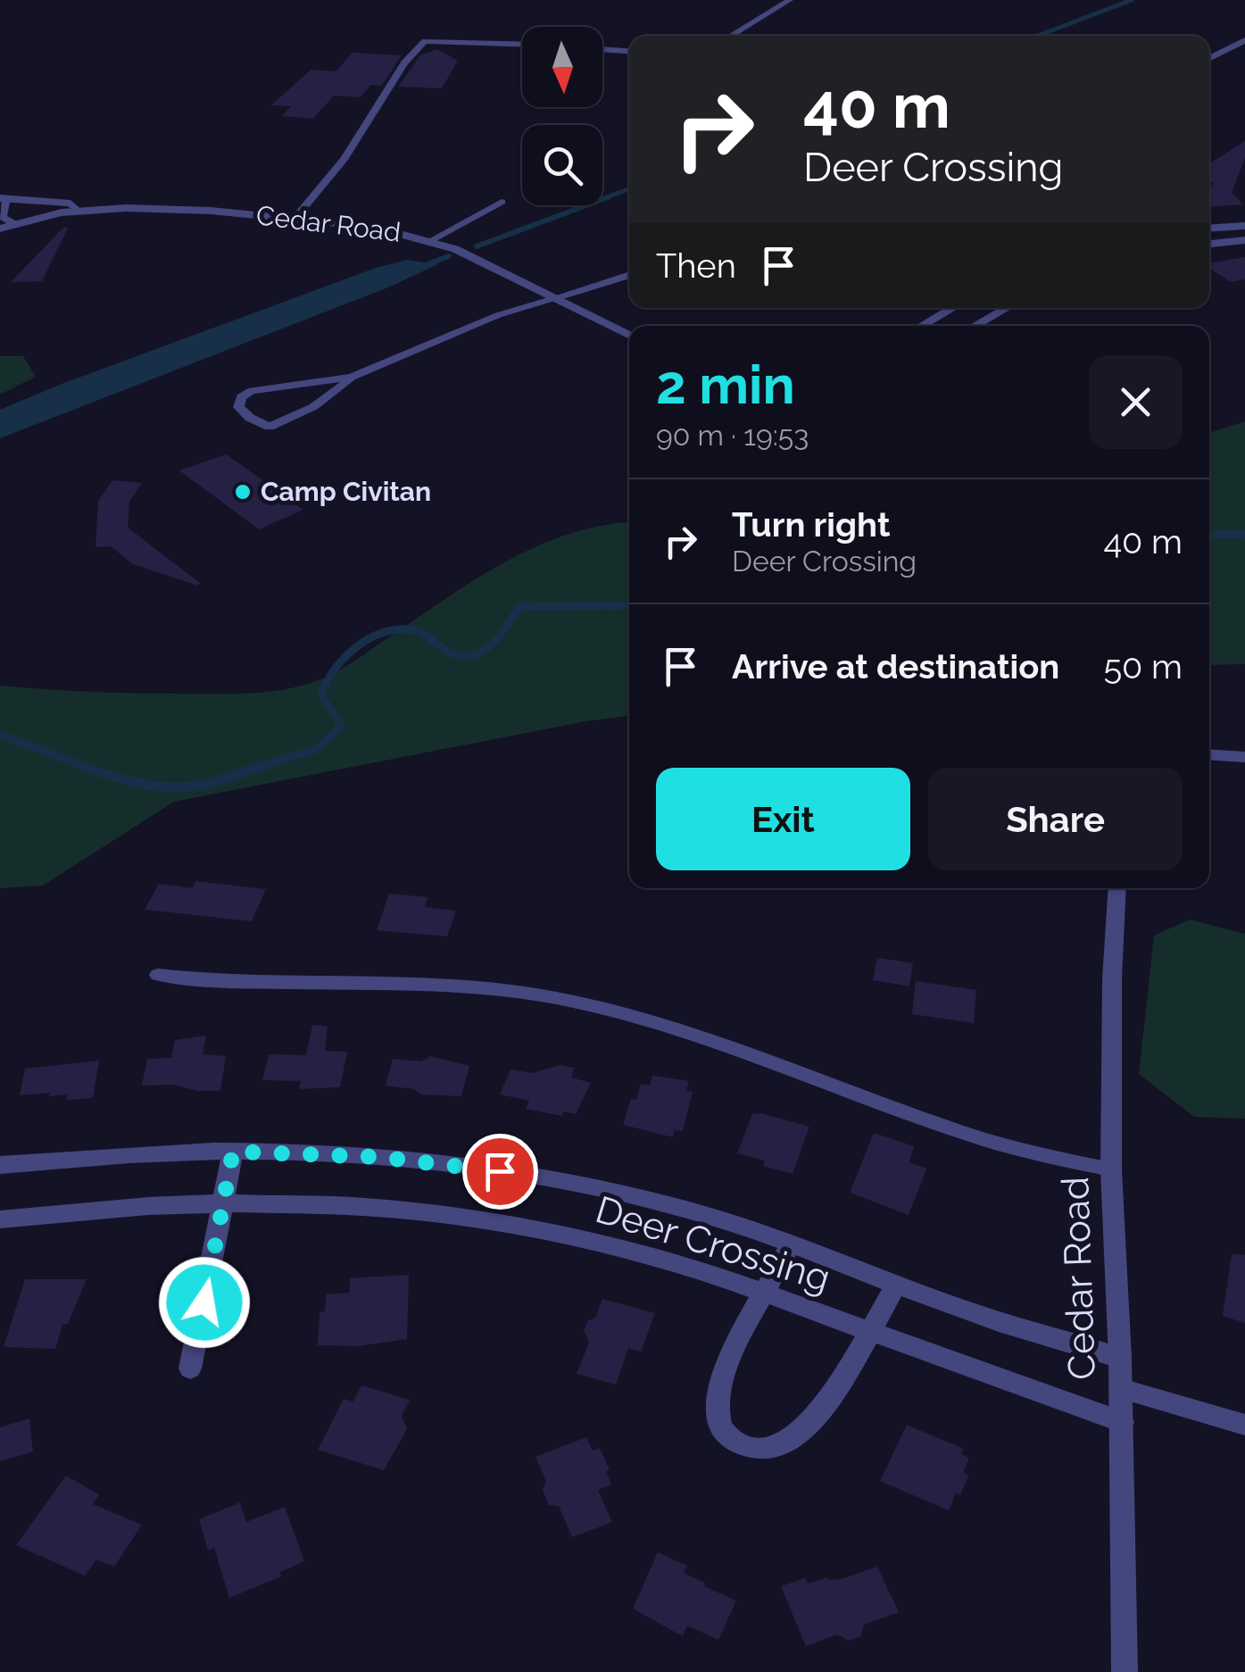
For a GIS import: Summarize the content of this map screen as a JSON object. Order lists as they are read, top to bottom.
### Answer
{
  "streets": {
    "street": ["Cedar Road", "Deer Crossing"]
  },
  "crossings": [
    ["Cedar Road", "Deer Crossing"]
  ],
  "places": ["Camp Civitan"],
  "north": "bottom",
  "page": {
    "turn": ["40 m", "Deer Crossing"],
    "then": "Then",
    "heading": ["2 min", "90 m · 19:53"],
    "list": [
      {
        "name": "Turn right",
        "note": "Deer Crossing",
        "value": "40 m"
      },
      {
        "name": "Arrive at destination",
        "value": "50 m"
      }
    ],
    "buttons": ["Exit", "Share"]
  }
}
